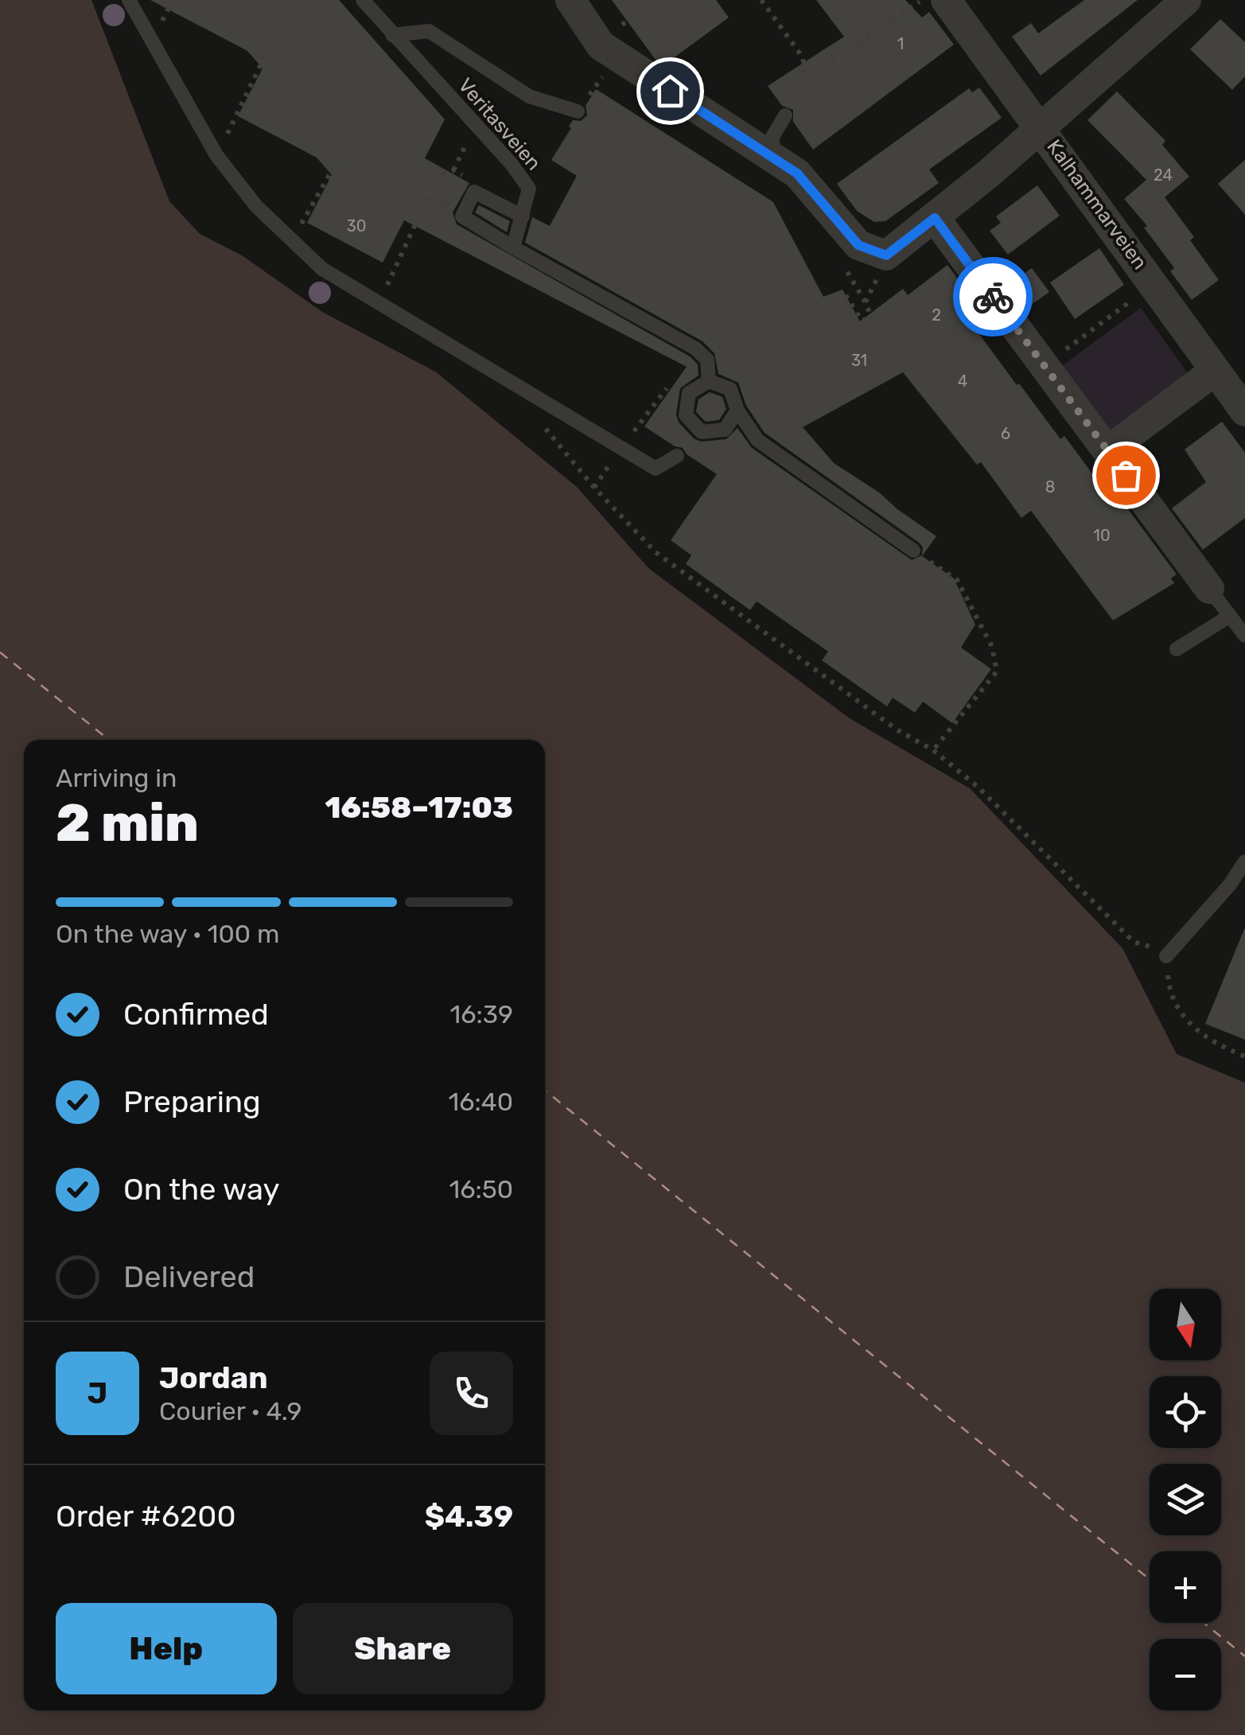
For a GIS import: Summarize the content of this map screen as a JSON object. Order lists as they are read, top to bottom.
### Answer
{
  "streets": {
    "street": ["Kalhammarveien"],
    "lane": ["Veritasveien"]
  },
  "house_numbers": [
    "1",
    "24",
    "30",
    "2",
    "31",
    "4",
    "6",
    "8",
    "10"
  ],
  "north": "bottom",
  "page": {
    "heading": ["2 min", "Arriving in", "16:58–17:03"],
    "panel": [
      "Jordan",
      "Courier · 4.9",
      "Order #6200",
      "$4.39"
    ],
    "bar": "On the way · 100 m",
    "list": [
      ["Confirmed", "16:39"],
      ["Preparing", "16:40"],
      ["On the way", "16:50"],
      "Delivered"
    ],
    "map_buttons": ["+", "−"],
    "round": "J",
    "buttons": ["Help", "Share"]
  }
}
